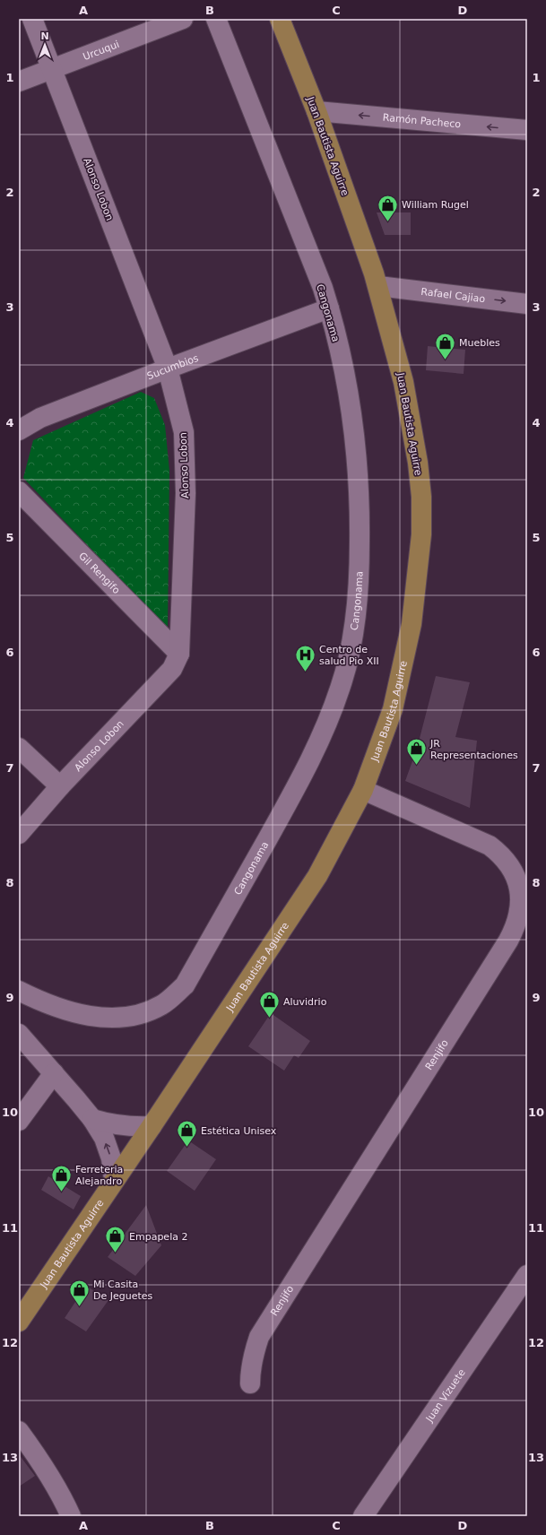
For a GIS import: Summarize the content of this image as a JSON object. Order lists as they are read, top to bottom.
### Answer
{
  "streets": {
    "main road": ["Juan Bautista Aguirre"],
    "street": [
      "Urcuqui",
      "Ramón Pacheco",
      "Alonso Lobon",
      "Rafael Cajiao",
      "Cangonama",
      "Sucumbios",
      "Gil Rengifo",
      "Renjifo",
      "Juan Vizuete"
    ]
  },
  "crossings": [
    ["Urcuqui", "Alonso Lobon"],
    ["Ramón Pacheco", "Juan Bautista Aguirre"],
    ["Juan Bautista Aguirre", "Rafael Cajiao"],
    ["Juan Bautista Aguirre", "Renjifo"],
    ["Alonso Lobon", "Sucumbios"],
    ["Alonso Lobon", "Gil Rengifo"],
    ["Cangonama", "Sucumbios"]
  ],
  "one_way": ["Ramón Pacheco", "Rafael Cajiao"],
  "places": {
    "shop": [
      "William Rugel",
      "Muebles",
      "JR Representaciones",
      "Aluvidrio",
      "Estética Unisex",
      "Ferreteria Alejandro",
      "Empapela 2",
      "Mi Casita De Jeguetes"
    ],
    "hospital": ["Centro de salud Pio XII"]
  },
  "north": "top",
  "grid": {
    "columns": [
      "A",
      "B",
      "C",
      "D"
    ],
    "rows": [
      "1",
      "2",
      "3",
      "4",
      "5",
      "6",
      "7",
      "8",
      "9",
      "10",
      "11",
      "12",
      "13"
    ]
  }
}
